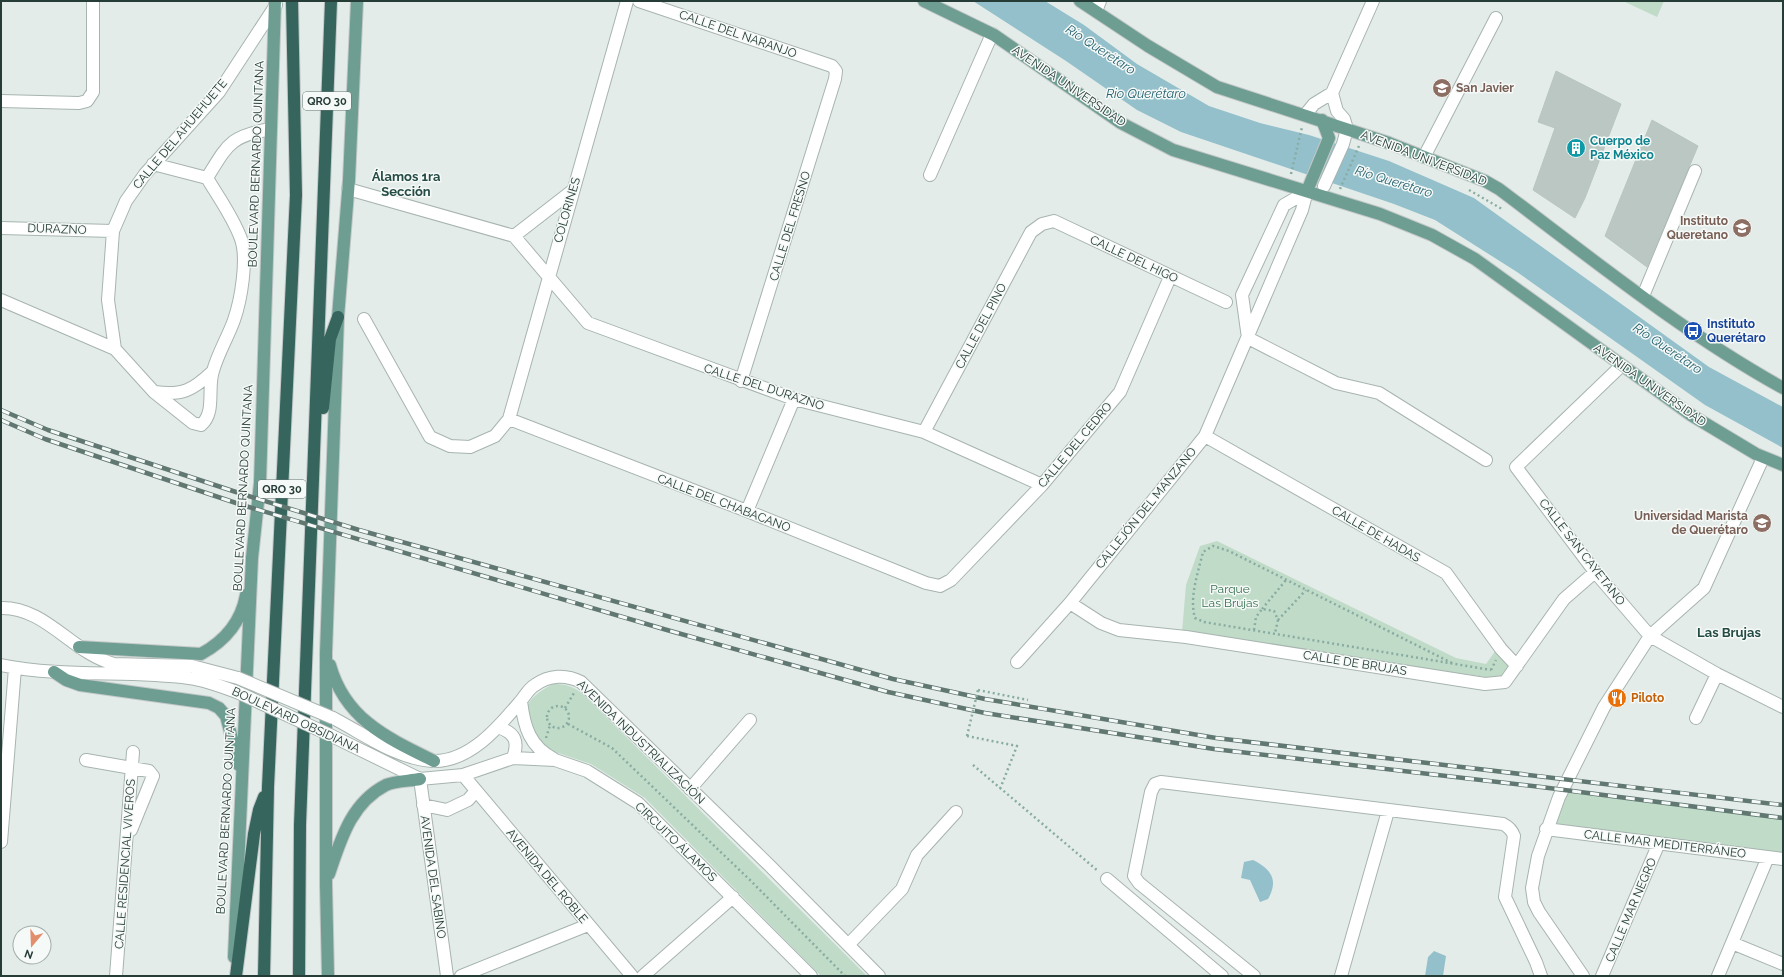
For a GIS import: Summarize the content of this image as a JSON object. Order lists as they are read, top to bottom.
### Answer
{
  "streets": {
    "highway": ["QRO 30"],
    "main road": ["AVENIDA UNIVERSIDAD", "BOULEVARD BERNARDO QUINTANA"],
    "street": [
      "CALLE DEL NARANJO",
      "CALLE DEL AHUEHUETE",
      "COLORINES",
      "CALLE DEL FRESNO",
      "DURAZNO",
      "CALLE DEL HIGO",
      "CALLE DEL PINO",
      "CALLE DEL DURAZNO",
      "CALLE DEL CEDRO",
      "CALLE DEL CHABACANO",
      "CALLEJÓN DEL MANZANO",
      "CALLE DE HADAS",
      "CALLE SAN CAYETANO",
      "CALLE DE BRUJAS",
      "BOULEVARD OBSIDIANA",
      "AVENIDA INDUSTRIALIZACIÓN",
      "CIRCUITO ÁLAMOS",
      "CALLE MAR MEDITERRÁNEO",
      "CALLE RESIDENCIAL VIVEROS",
      "AVENIDA DEL ROBLE",
      "AVENIDA DEL SABINO",
      "CALLE MAR NEGRO"
    ]
  },
  "crossings": [
    ["CALLE DEL NARANJO", "CALLE DEL FRESNO"],
    ["AVENIDA UNIVERSIDAD", "CALLEJÓN DEL MANZANO"],
    ["AVENIDA UNIVERSIDAD", "CALLE SAN CAYETANO"],
    ["CALLE DEL AHUEHUETE", "BOULEVARD BERNARDO QUINTANA"],
    ["CALLE DEL AHUEHUETE", "DURAZNO"],
    ["COLORINES", "CALLE DEL DURAZNO"],
    ["COLORINES", "CALLE DEL CHABACANO"],
    ["CALLE DEL FRESNO", "CALLE DEL DURAZNO"],
    ["CALLE DEL HIGO", "CALLE DEL PINO"],
    ["CALLE DEL HIGO", "CALLE DEL CEDRO"],
    ["CALLE DEL PINO", "CALLE DEL DURAZNO"],
    ["CALLE DEL DURAZNO", "CALLE DEL CEDRO"],
    ["CALLE DEL CEDRO", "CALLE DEL CHABACANO"],
    ["CALLEJÓN DEL MANZANO", "CALLE DE HADAS"],
    ["CALLEJÓN DEL MANZANO", "CALLE DE BRUJAS"],
    ["BOULEVARD OBSIDIANA", "AVENIDA INDUSTRIALIZACIÓN"],
    ["BOULEVARD OBSIDIANA", "CIRCUITO ÁLAMOS"],
    ["BOULEVARD OBSIDIANA", "AVENIDA DEL SABINO"],
    ["CIRCUITO ÁLAMOS", "AVENIDA DEL ROBLE"],
    ["CIRCUITO ÁLAMOS", "AVENIDA DEL SABINO"],
    ["CALLE MAR MEDITERRÁNEO", "CALLE MAR NEGRO"]
  ],
  "districts": ["Álamos 1ra Sección", "Las Brujas"],
  "water": ["Río Querétaro", "Rio Querétaro"],
  "parks": ["Parque Las Brujas"],
  "places": {
    "school or university": ["San Javier", "Instituto Queretano", "Universidad Marista de Querétaro"],
    "building": ["Cuerpo de Paz México"],
    "bus stop": ["Instituto Querétaro"],
    "restaurant": ["Piloto"]
  },
  "north": "bottom"
}
